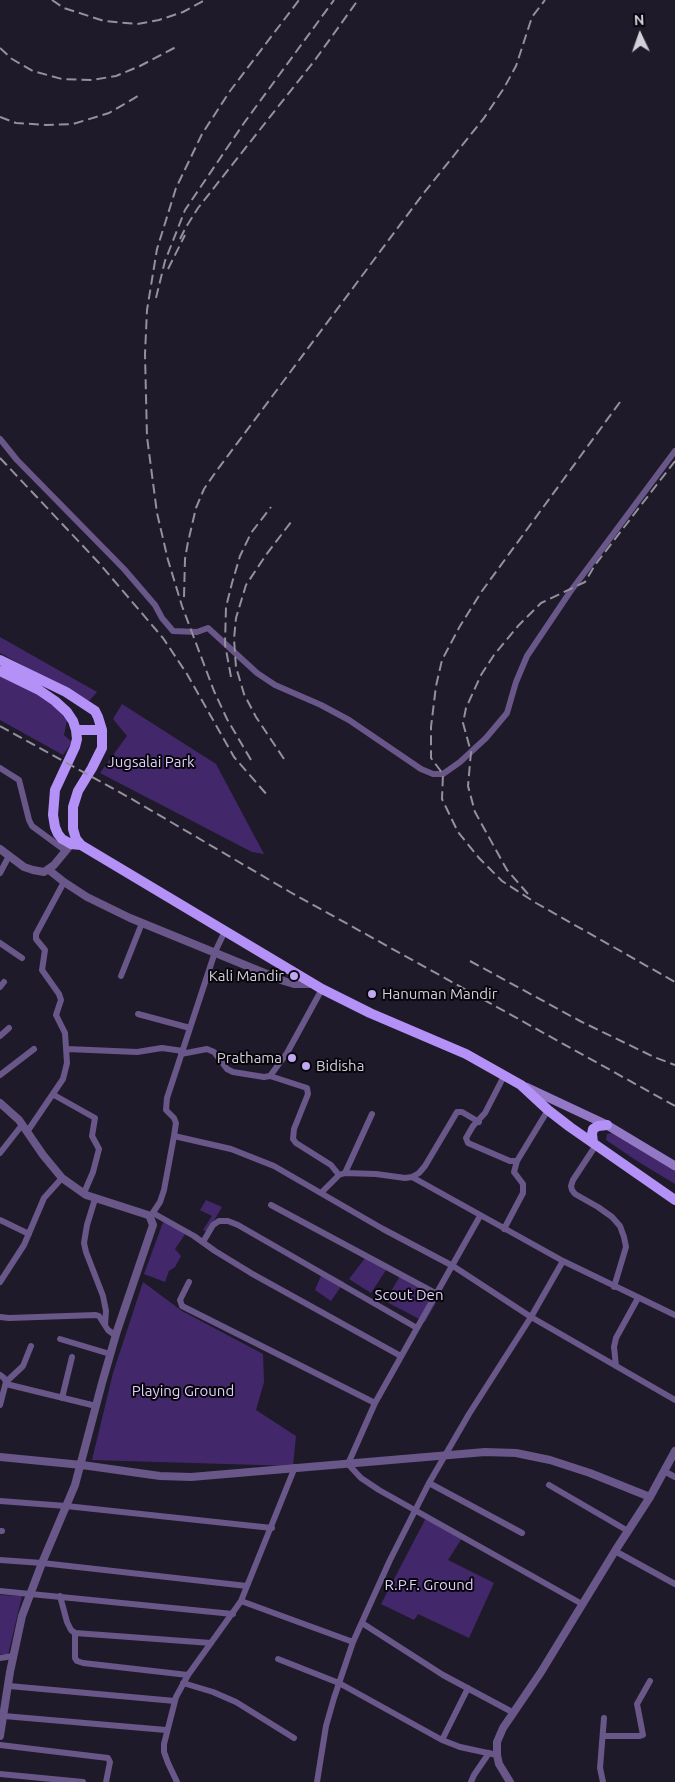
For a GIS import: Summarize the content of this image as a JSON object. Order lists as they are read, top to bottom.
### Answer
{
  "parks": [
    "Jugsalai Park",
    "Scout Den",
    "Playing Ground",
    "R.P.F. Ground"
  ],
  "places": [
    "Kali Mandir",
    "Hanuman Mandir",
    "Prathama",
    "Bidisha"
  ],
  "north": "top"
}
